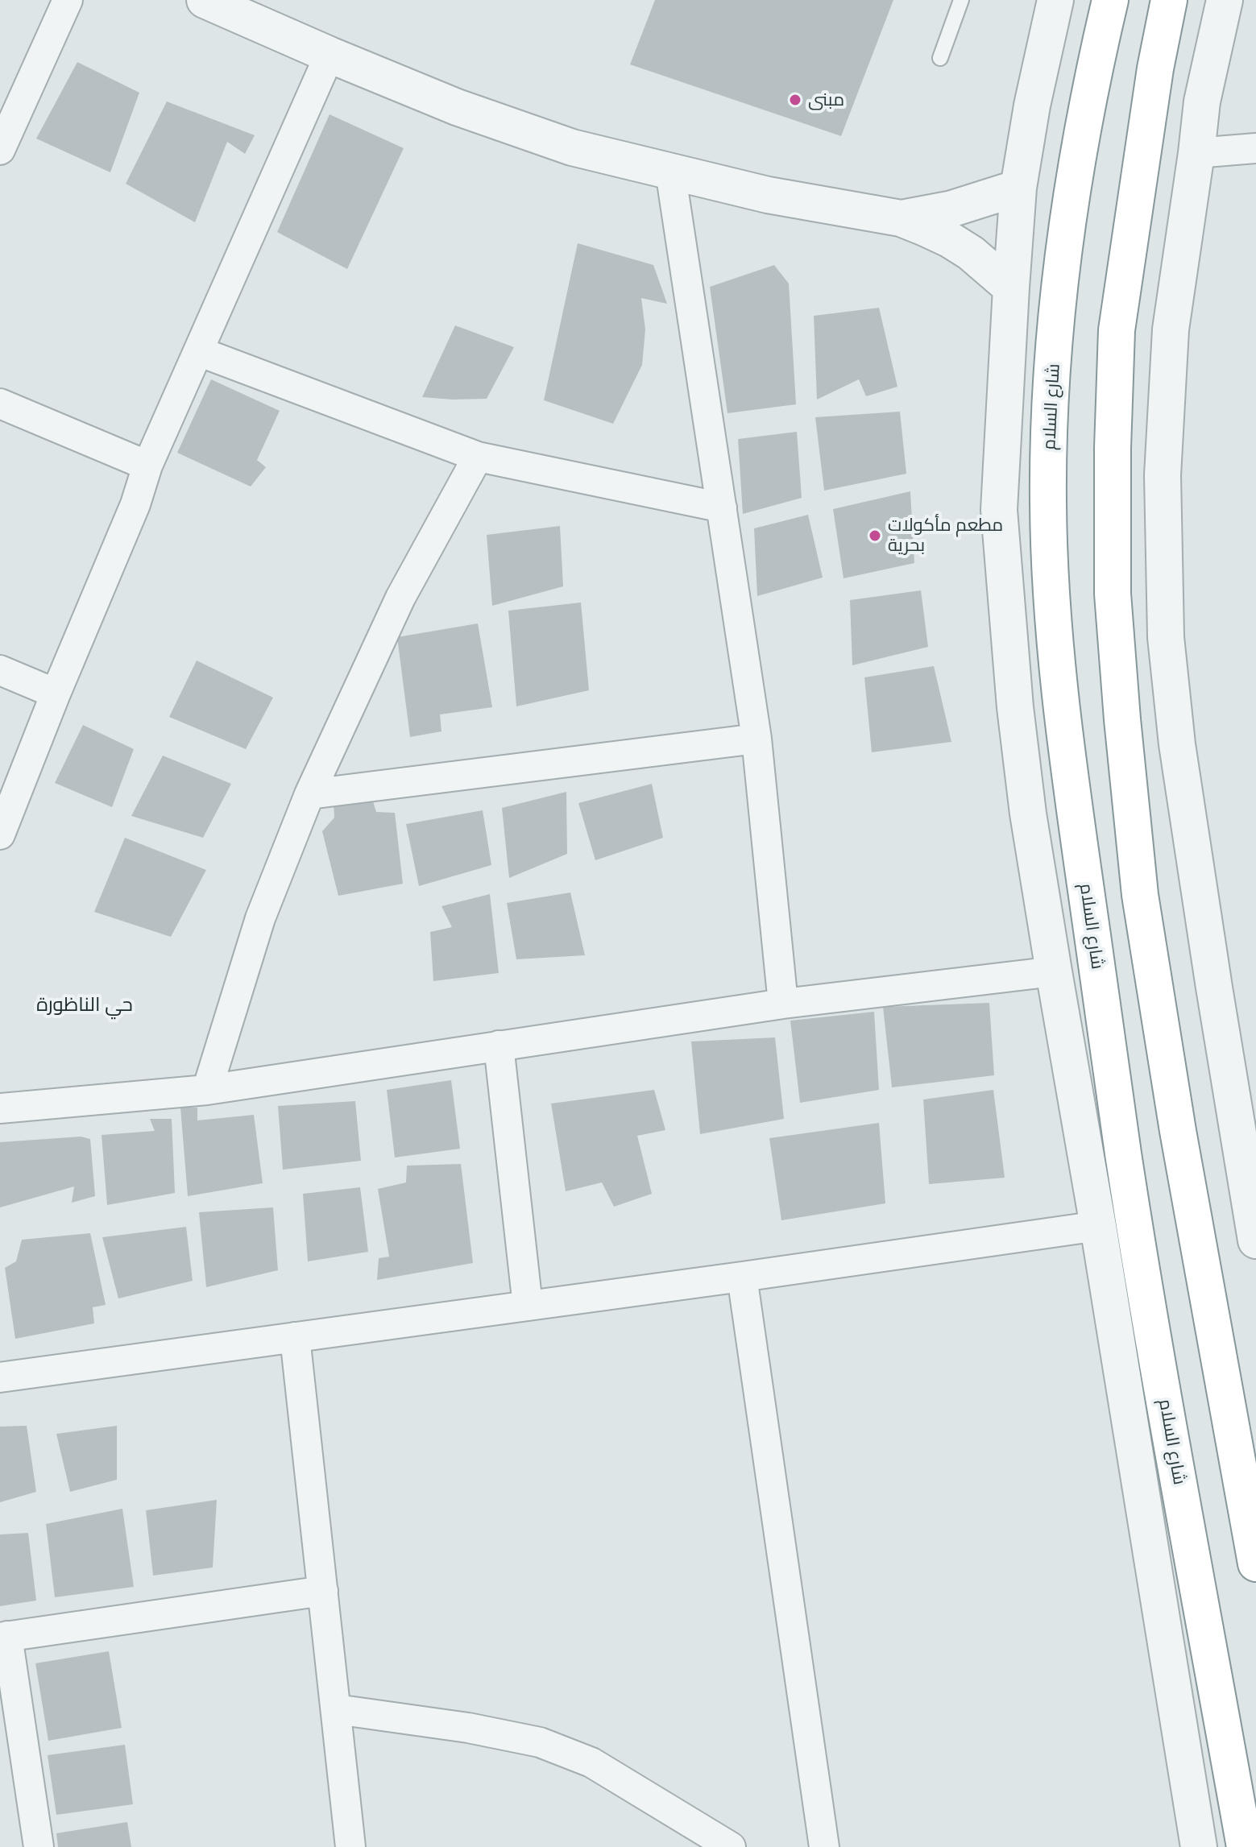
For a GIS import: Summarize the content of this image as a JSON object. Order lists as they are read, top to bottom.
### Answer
{
  "streets": {
    "highway": ["شارع السلام"]
  },
  "districts": ["حي الناظورة"],
  "places": ["مبنى", "مطعم مأكولات بحرية"]
}
